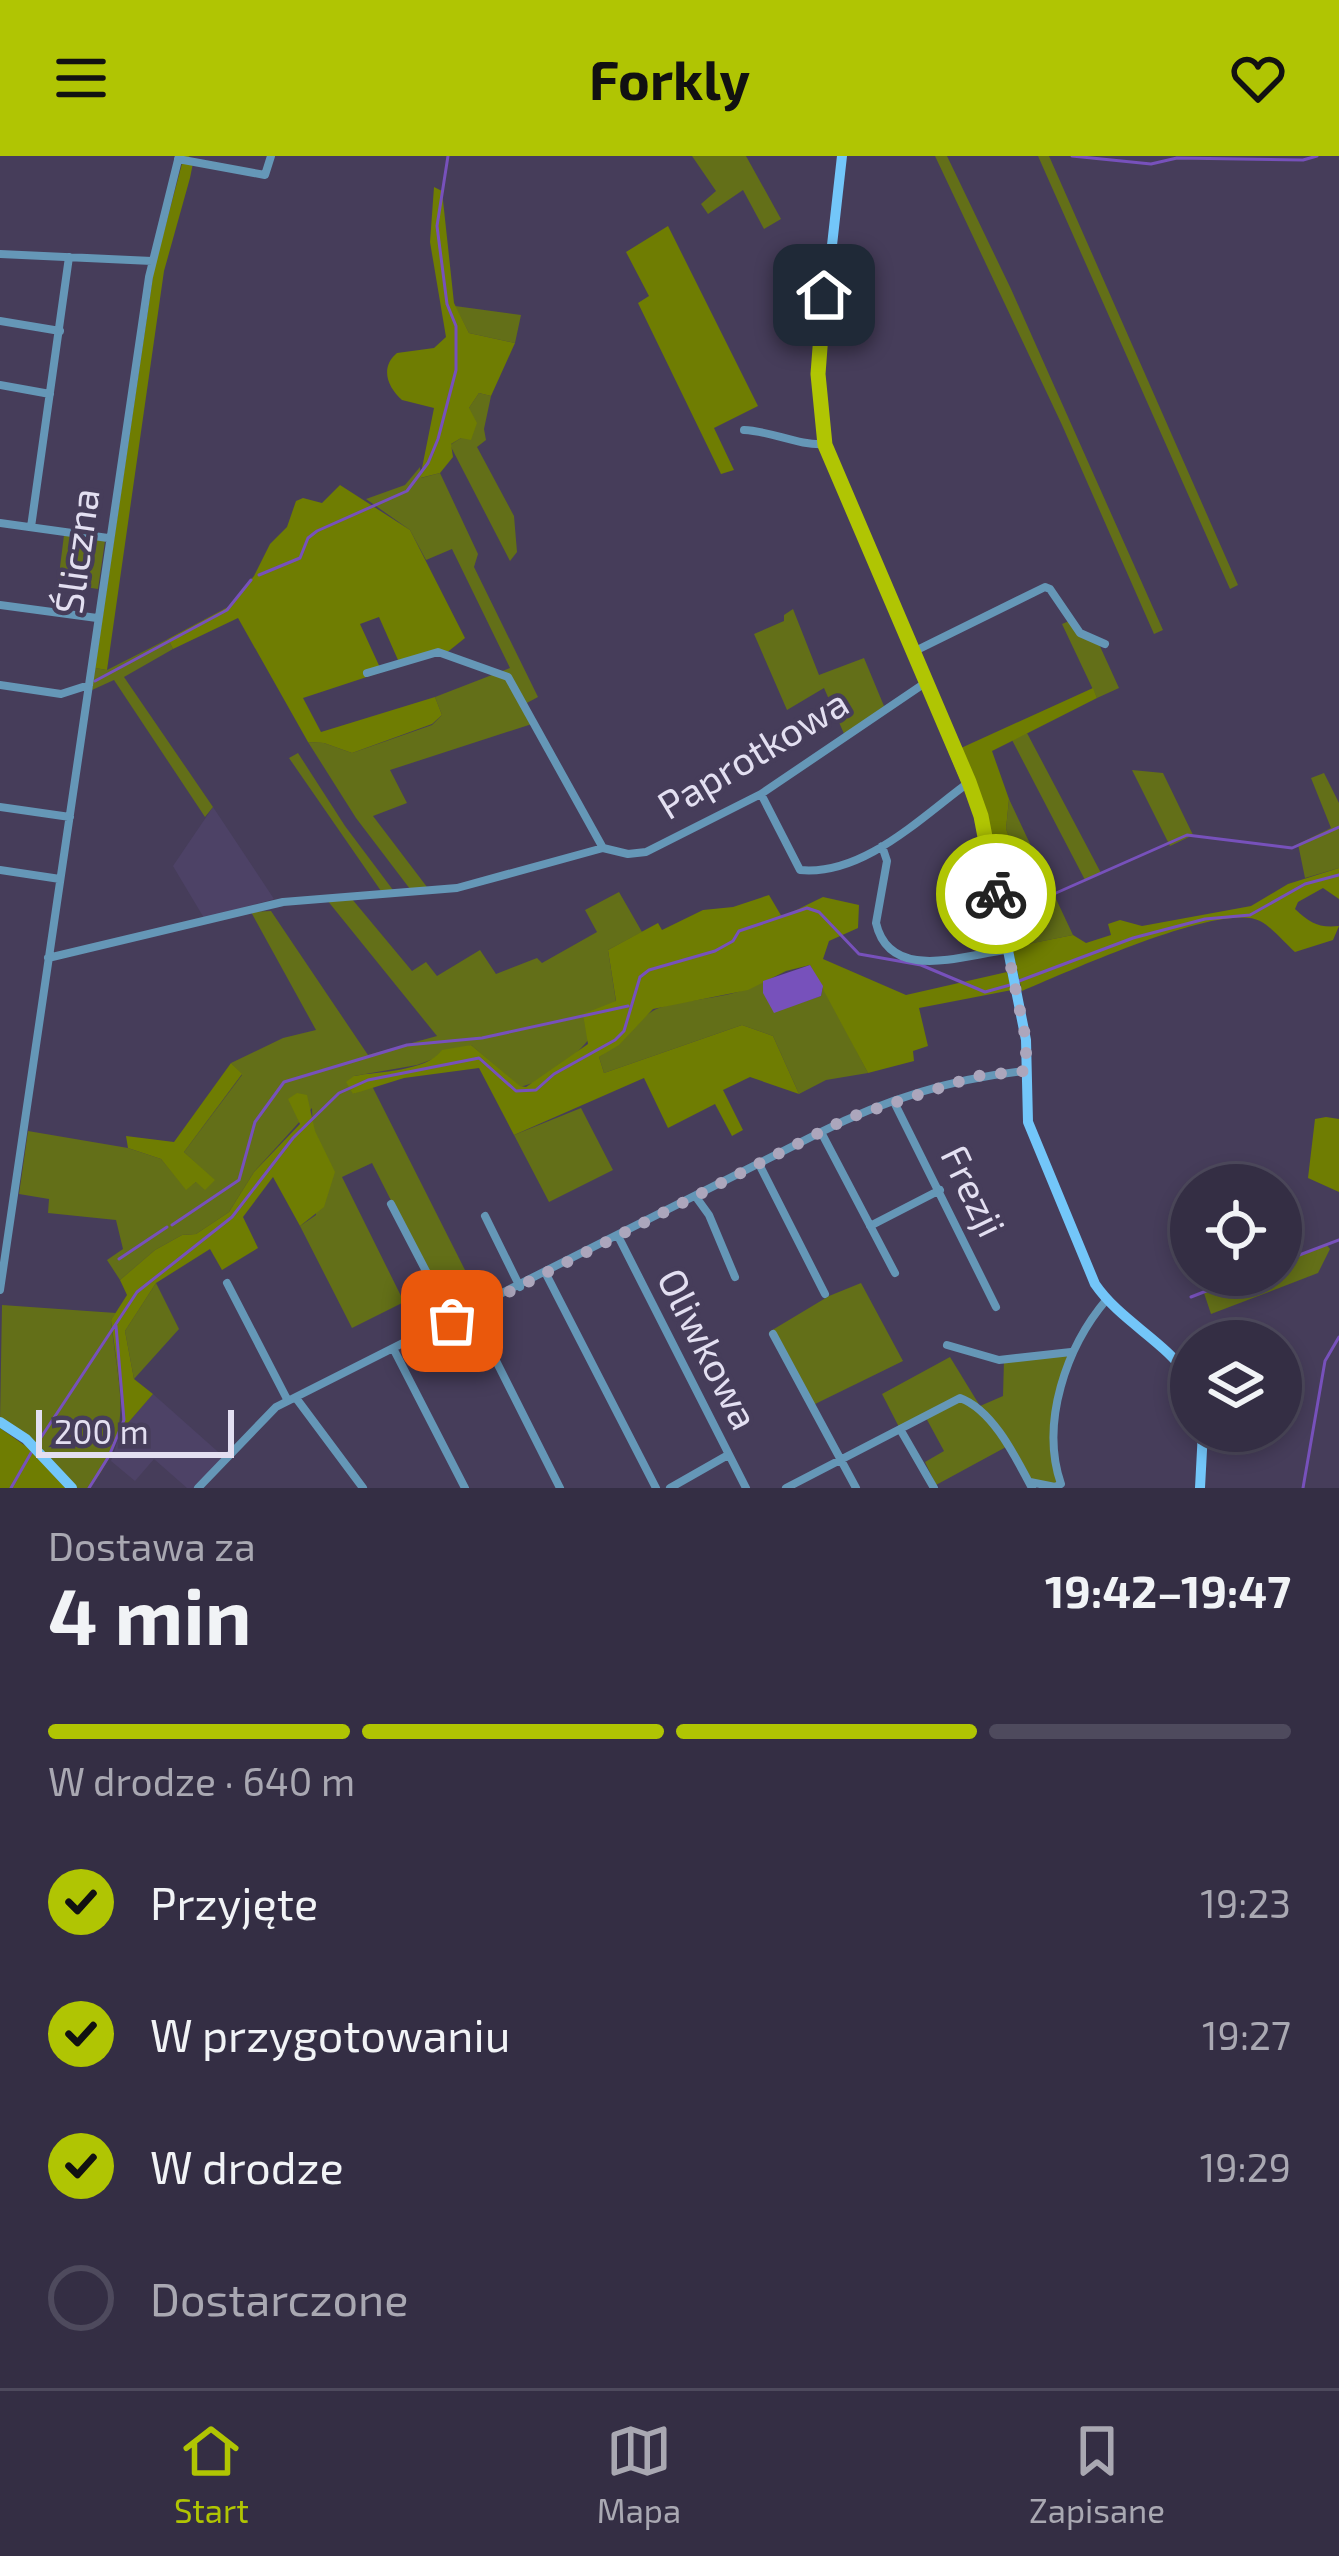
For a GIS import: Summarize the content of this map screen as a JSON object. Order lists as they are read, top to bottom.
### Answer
{
  "streets": {
    "street": [
      "Śliczna",
      "Paprotkowa",
      "Frezji",
      "Oliwkowa"
    ]
  },
  "crossings": [
    ["Śliczna", "Paprotkowa"]
  ],
  "scale_bar": "200 m",
  "page": {
    "header": "Forkly",
    "scale": "200 m",
    "heading": ["4 min", "Dostawa za", "19:42–19:47"],
    "bar": "W drodze · 640 m",
    "list": [
      ["Przyjęte", "19:23"],
      ["W przygotowaniu", "19:27"],
      ["W drodze", "19:29"],
      "Dostarczone"
    ],
    "tabs": ["Start", "Mapa", "Zapisane"]
  }
}
